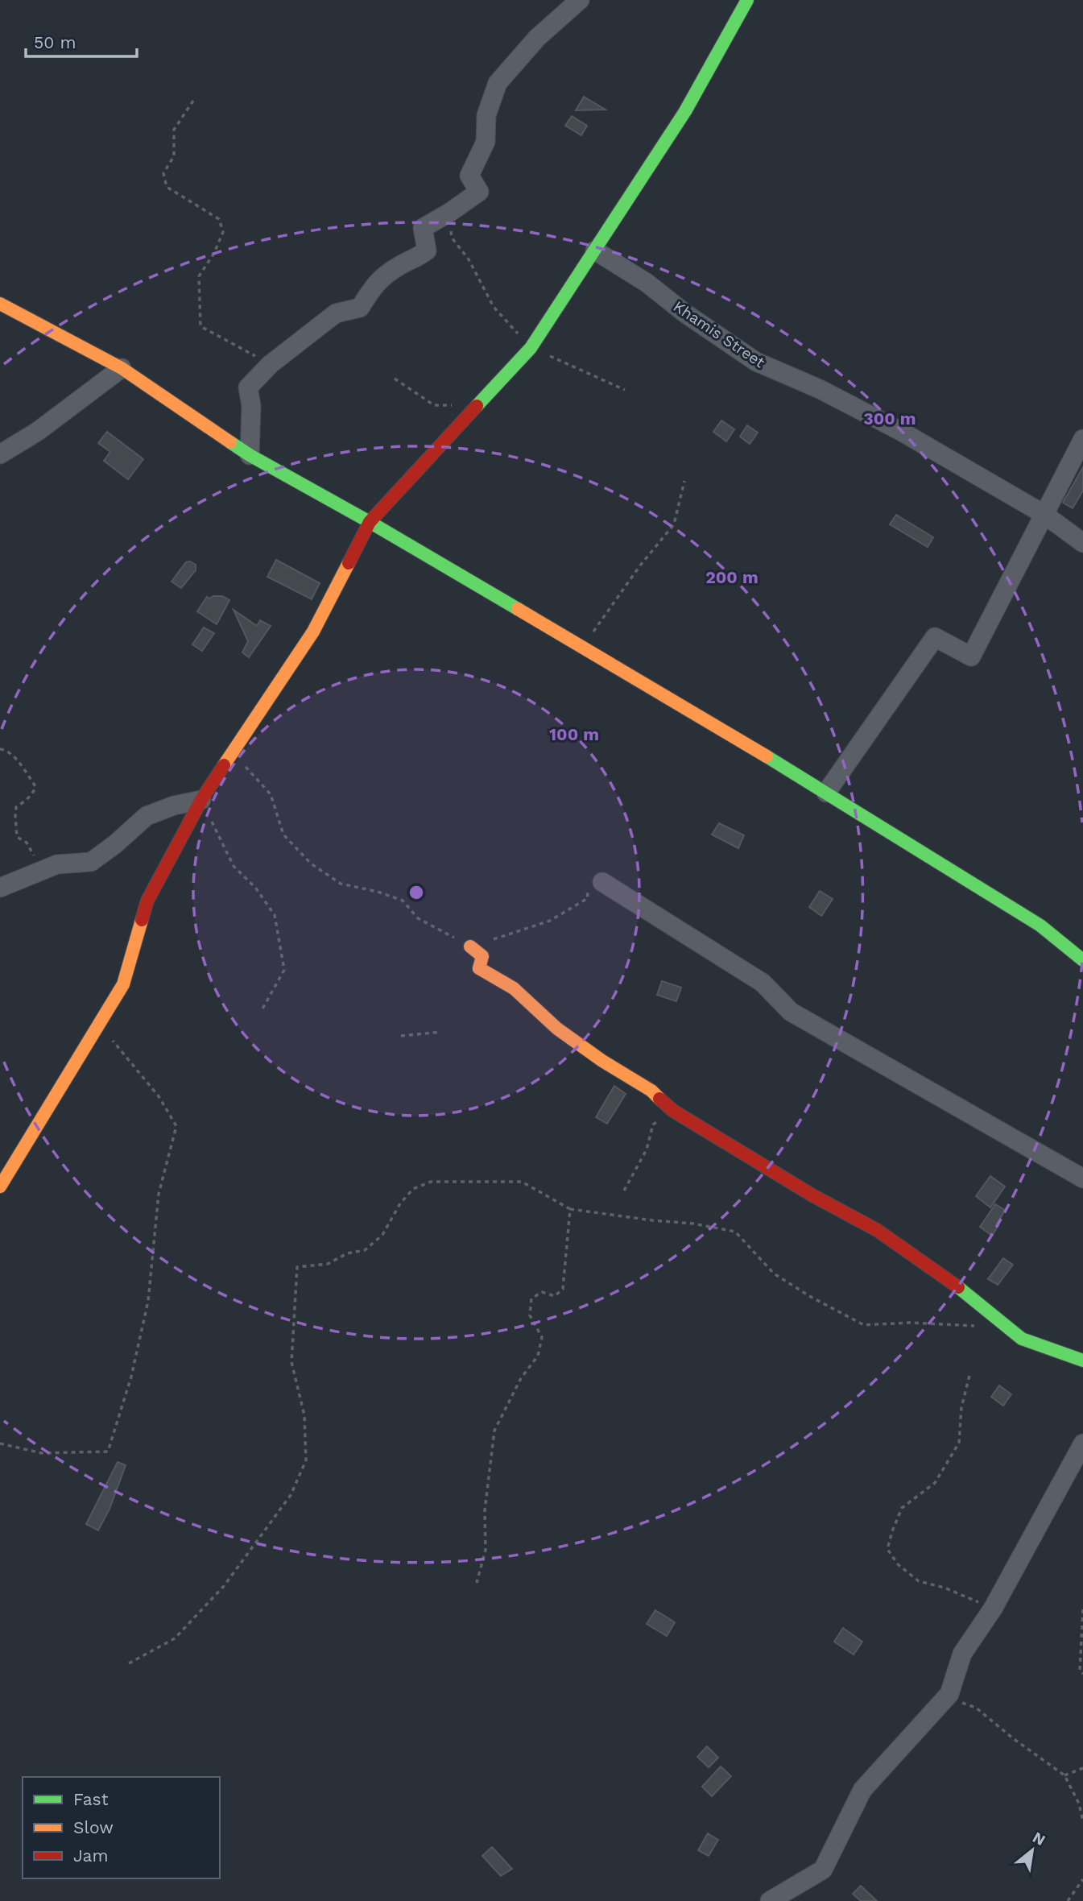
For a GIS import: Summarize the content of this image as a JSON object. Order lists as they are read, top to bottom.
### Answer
{
  "streets": {
    "street": ["Khamis Street"]
  },
  "legend": ["Fast", "Slow", "Jam"],
  "scale_bar": "50 m",
  "north": "top right",
  "rings": ["300 m", "200 m", "100 m"]
}
